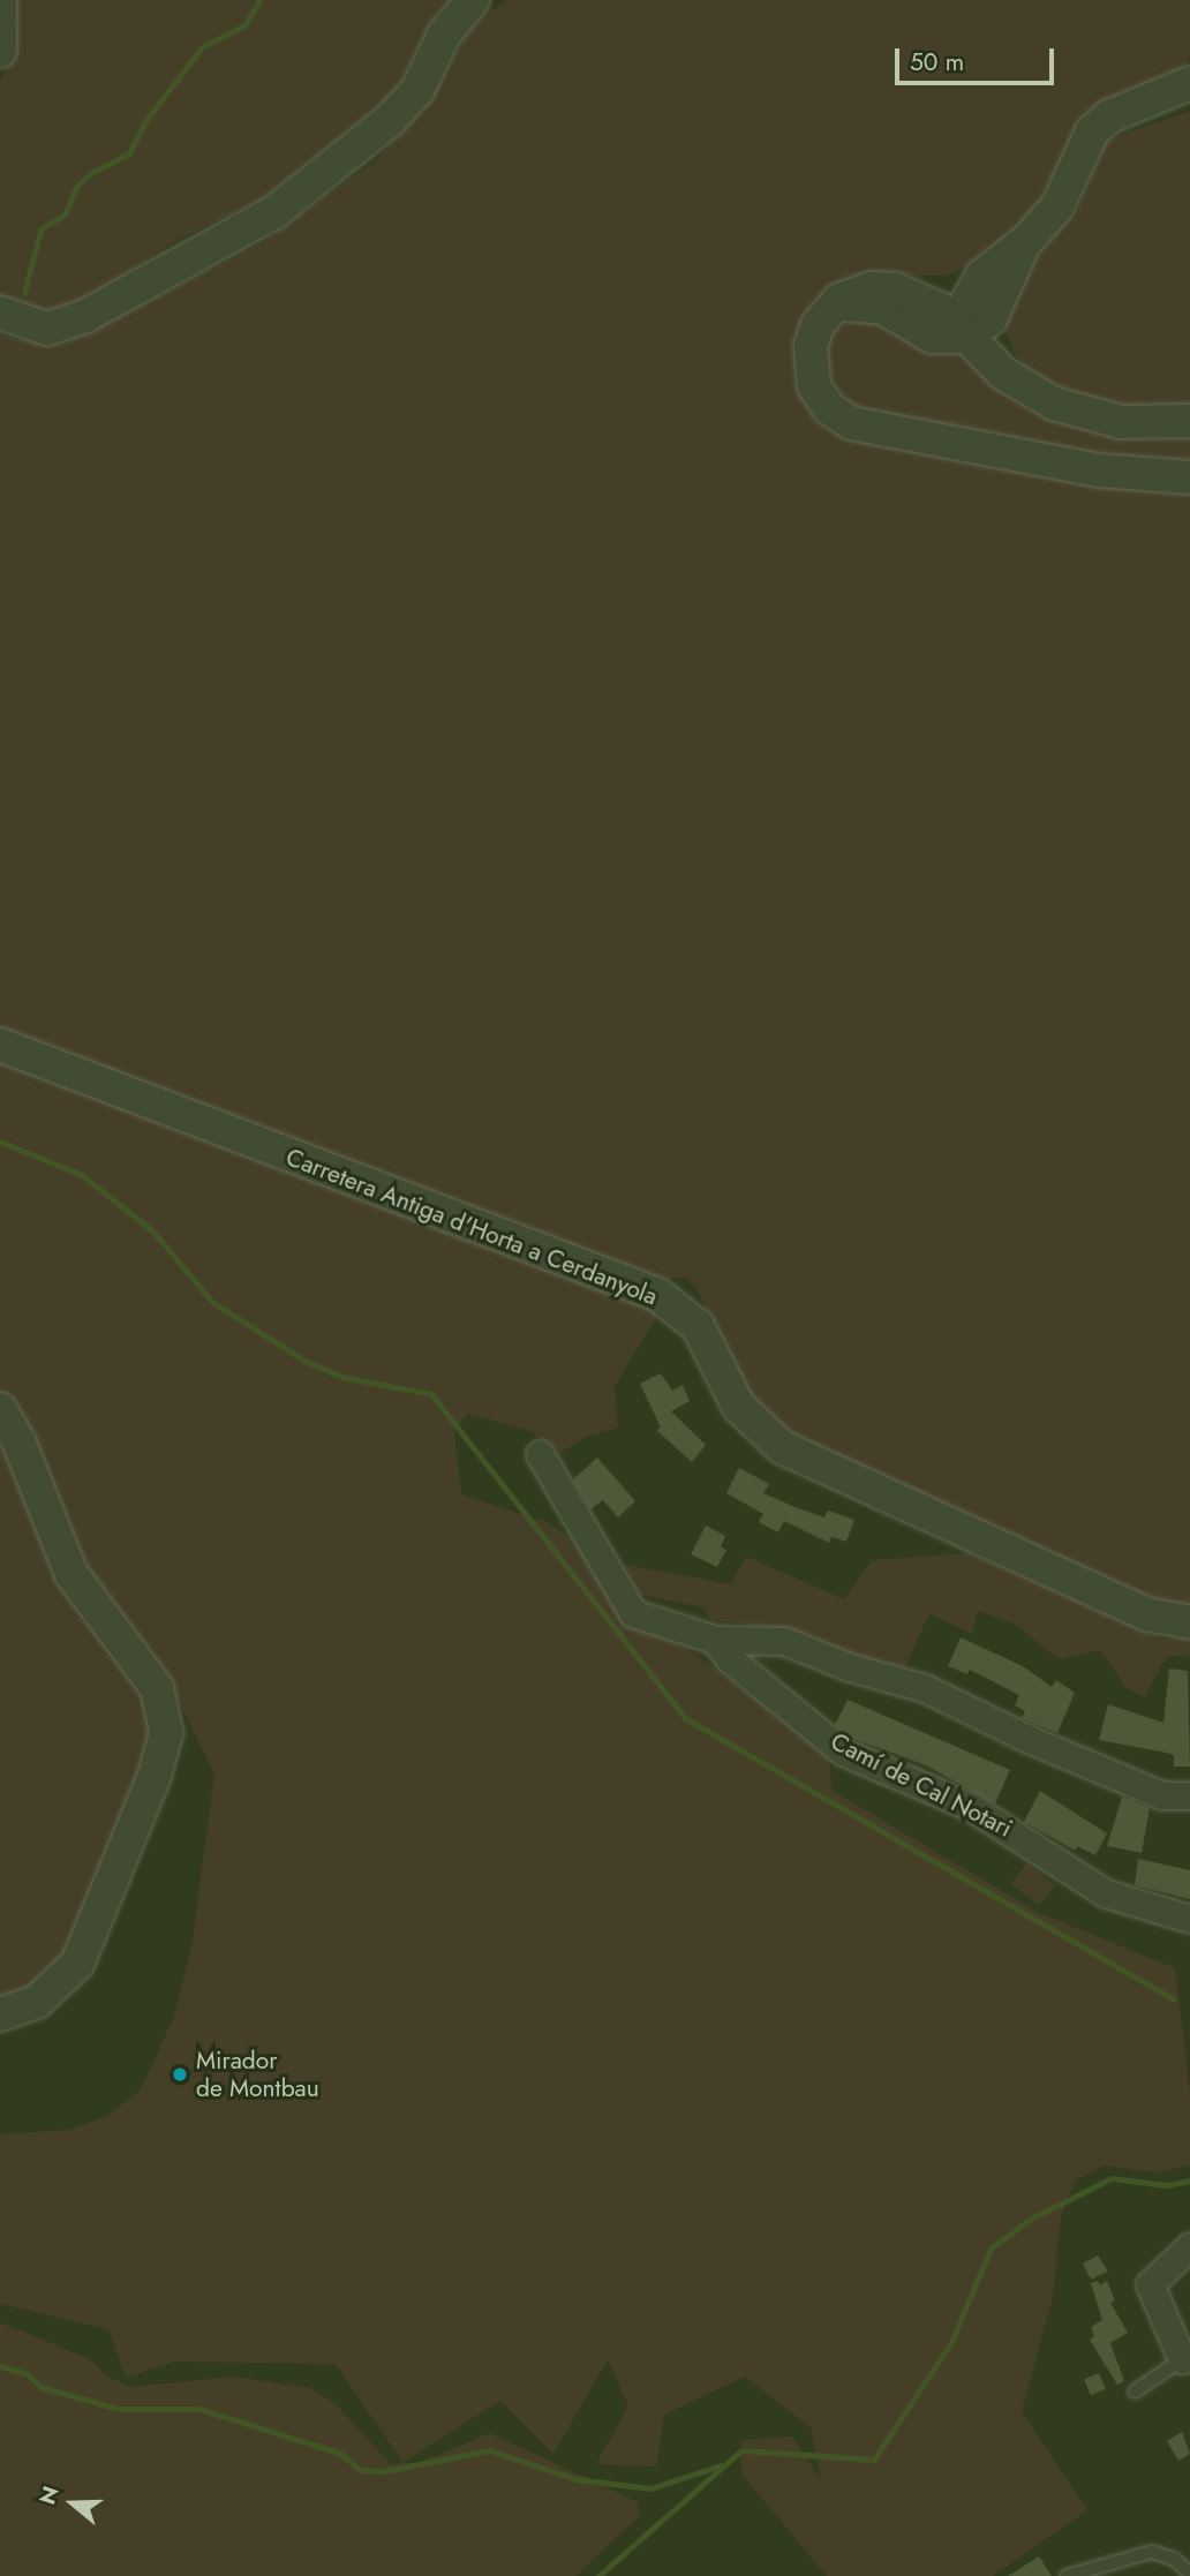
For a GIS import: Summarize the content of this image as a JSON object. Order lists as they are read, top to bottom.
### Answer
{
  "streets": {
    "street": ["Carretera Antiga d'Horta a Cerdanyola", "Camí de Cal Notari"]
  },
  "places": ["Mirador de Montbau"],
  "scale_bar": "50 m",
  "north": "left"
}
